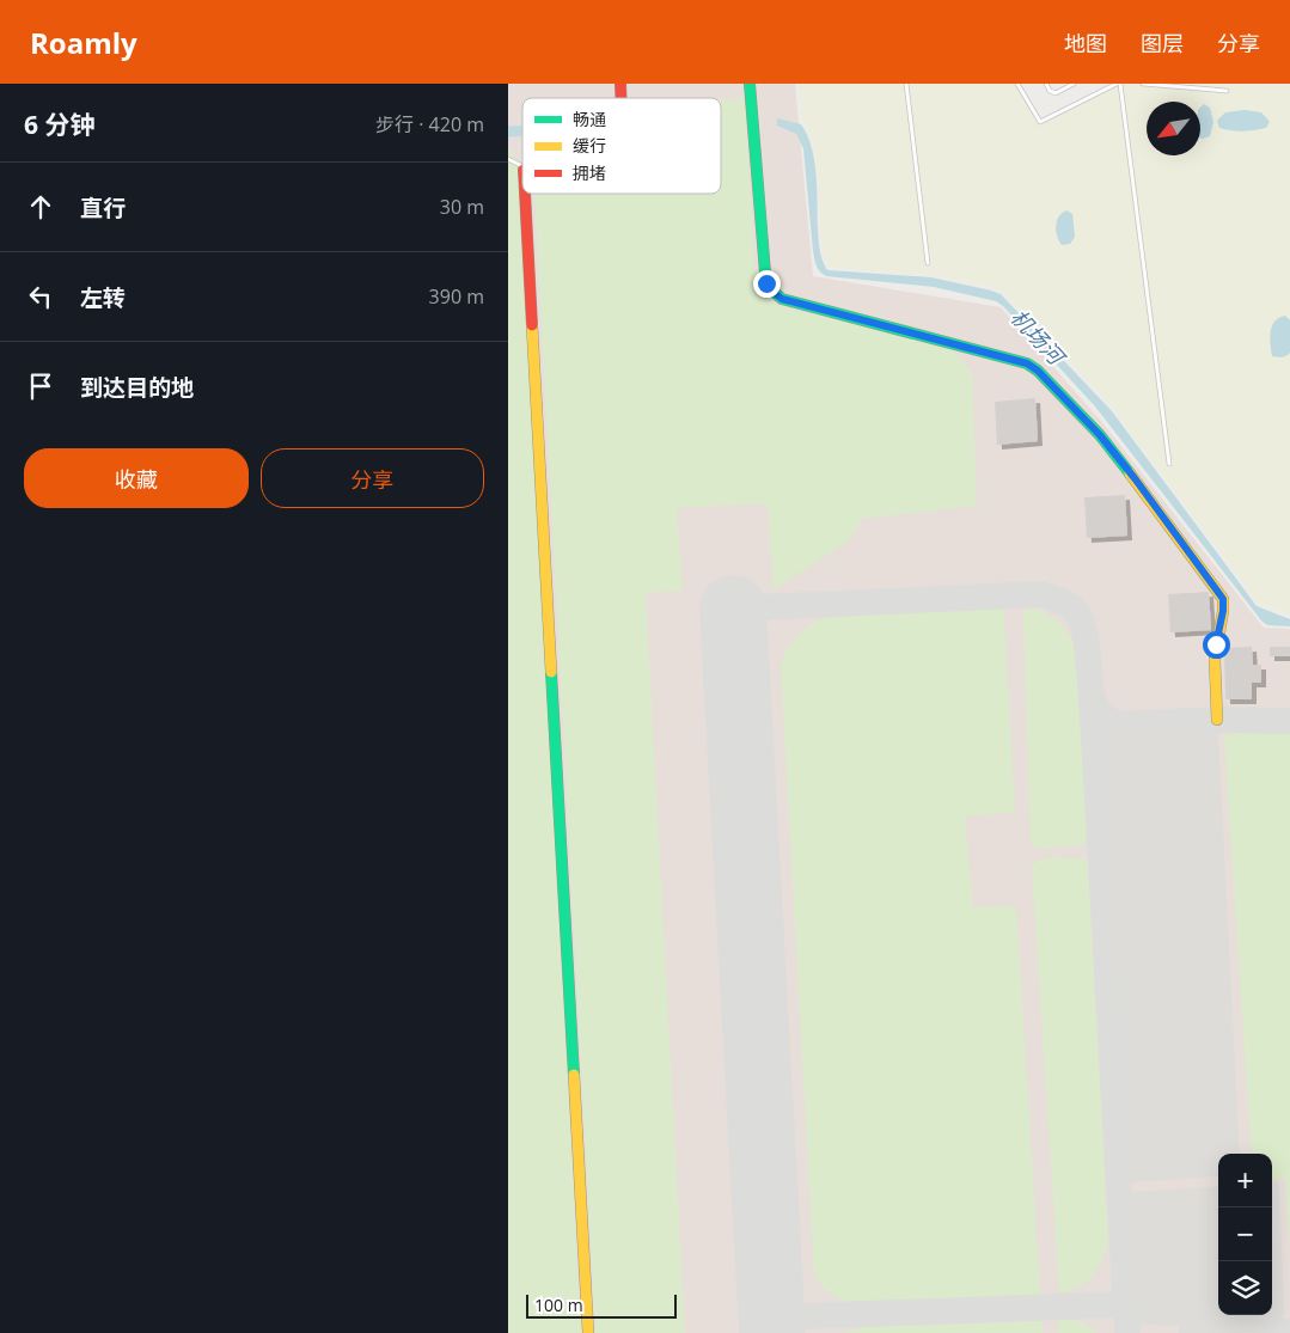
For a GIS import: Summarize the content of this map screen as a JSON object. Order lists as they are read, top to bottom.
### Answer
{
  "water": ["机场河"],
  "legend": ["畅通", "缓行", "拥堵"],
  "scale_bar": "100 m",
  "north": "bottom left",
  "page": {
    "header": "Roamly",
    "nav": ["地图", "图层", "分享"],
    "heading": ["6 分钟", "步行 · 420 m"],
    "list": [
      ["直行", "30 m"],
      ["左转", "390 m"],
      "到达目的地"
    ],
    "buttons": ["收藏", "分享"],
    "map_buttons": ["+", "−"],
    "scale": "100 m"
  }
}
